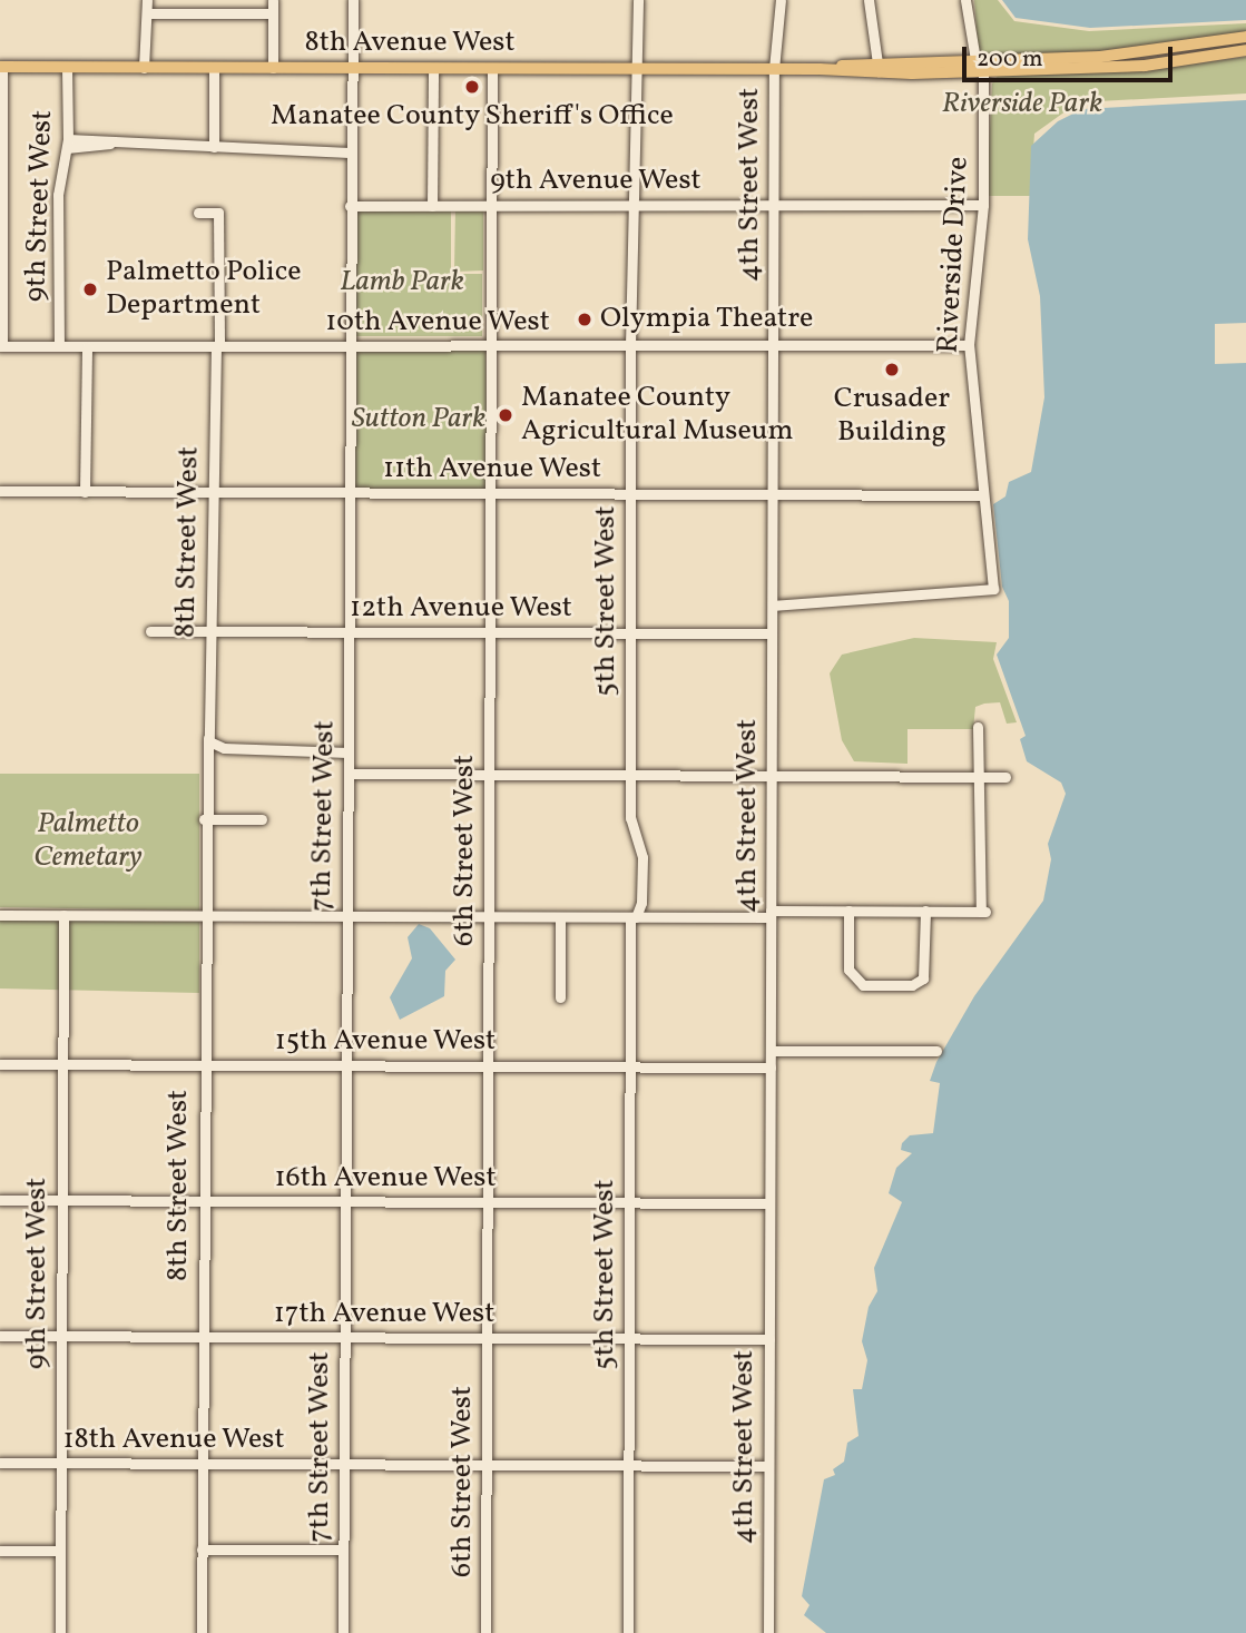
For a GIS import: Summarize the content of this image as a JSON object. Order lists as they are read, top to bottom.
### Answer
{
  "streets": {
    "main road": ["8th Avenue West"],
    "street": [
      "9th Avenue West",
      "4th Street West",
      "9th Street West",
      "Riverside Drive",
      "10th Avenue West",
      "11th Avenue West",
      "8th Street West",
      "5th Street West",
      "12th Avenue West",
      "7th Street West",
      "6th Street West",
      "15th Avenue West",
      "16th Avenue West",
      "17th Avenue West",
      "18th Avenue West"
    ]
  },
  "crossings": [
    ["8th Avenue West", "4th Street West"],
    ["8th Avenue West", "9th Street West"],
    ["8th Avenue West", "Riverside Drive"],
    ["8th Avenue West", "5th Street West"],
    ["8th Avenue West", "7th Street West"],
    ["8th Avenue West", "6th Street West"],
    ["9th Avenue West", "4th Street West"],
    ["9th Avenue West", "Riverside Drive"],
    ["9th Avenue West", "5th Street West"],
    ["9th Avenue West", "7th Street West"],
    ["9th Avenue West", "6th Street West"],
    ["4th Street West", "Riverside Drive"],
    ["4th Street West", "10th Avenue West"],
    ["4th Street West", "11th Avenue West"],
    ["4th Street West", "12th Avenue West"],
    ["4th Street West", "15th Avenue West"],
    ["4th Street West", "16th Avenue West"],
    ["4th Street West", "17th Avenue West"],
    ["4th Street West", "18th Avenue West"],
    ["9th Street West", "10th Avenue West"],
    ["9th Street West", "15th Avenue West"],
    ["9th Street West", "16th Avenue West"],
    ["9th Street West", "17th Avenue West"],
    ["9th Street West", "18th Avenue West"],
    ["Riverside Drive", "10th Avenue West"],
    ["Riverside Drive", "11th Avenue West"],
    ["10th Avenue West", "8th Street West"],
    ["10th Avenue West", "5th Street West"],
    ["10th Avenue West", "7th Street West"],
    ["10th Avenue West", "6th Street West"],
    ["11th Avenue West", "8th Street West"],
    ["11th Avenue West", "5th Street West"],
    ["11th Avenue West", "7th Street West"],
    ["11th Avenue West", "6th Street West"],
    ["8th Street West", "12th Avenue West"],
    ["8th Street West", "15th Avenue West"],
    ["8th Street West", "16th Avenue West"],
    ["8th Street West", "17th Avenue West"],
    ["8th Street West", "18th Avenue West"],
    ["5th Street West", "12th Avenue West"],
    ["5th Street West", "15th Avenue West"],
    ["5th Street West", "16th Avenue West"],
    ["5th Street West", "17th Avenue West"],
    ["5th Street West", "18th Avenue West"],
    ["12th Avenue West", "7th Street West"],
    ["12th Avenue West", "6th Street West"],
    ["7th Street West", "15th Avenue West"],
    ["7th Street West", "16th Avenue West"],
    ["7th Street West", "17th Avenue West"],
    ["7th Street West", "18th Avenue West"],
    ["6th Street West", "15th Avenue West"],
    ["6th Street West", "16th Avenue West"],
    ["6th Street West", "17th Avenue West"],
    ["6th Street West", "18th Avenue West"]
  ],
  "parks": [
    "Riverside Park",
    "Lamb Park",
    "Sutton Park",
    "Palmetto Cemetary"
  ],
  "places": [
    "Manatee County Sheriff's Office",
    "Palmetto Police Department",
    "Olympia Theatre",
    "Crusader Building",
    "Manatee County Agricultural Museum"
  ],
  "scale_bar": "200 m"
}
